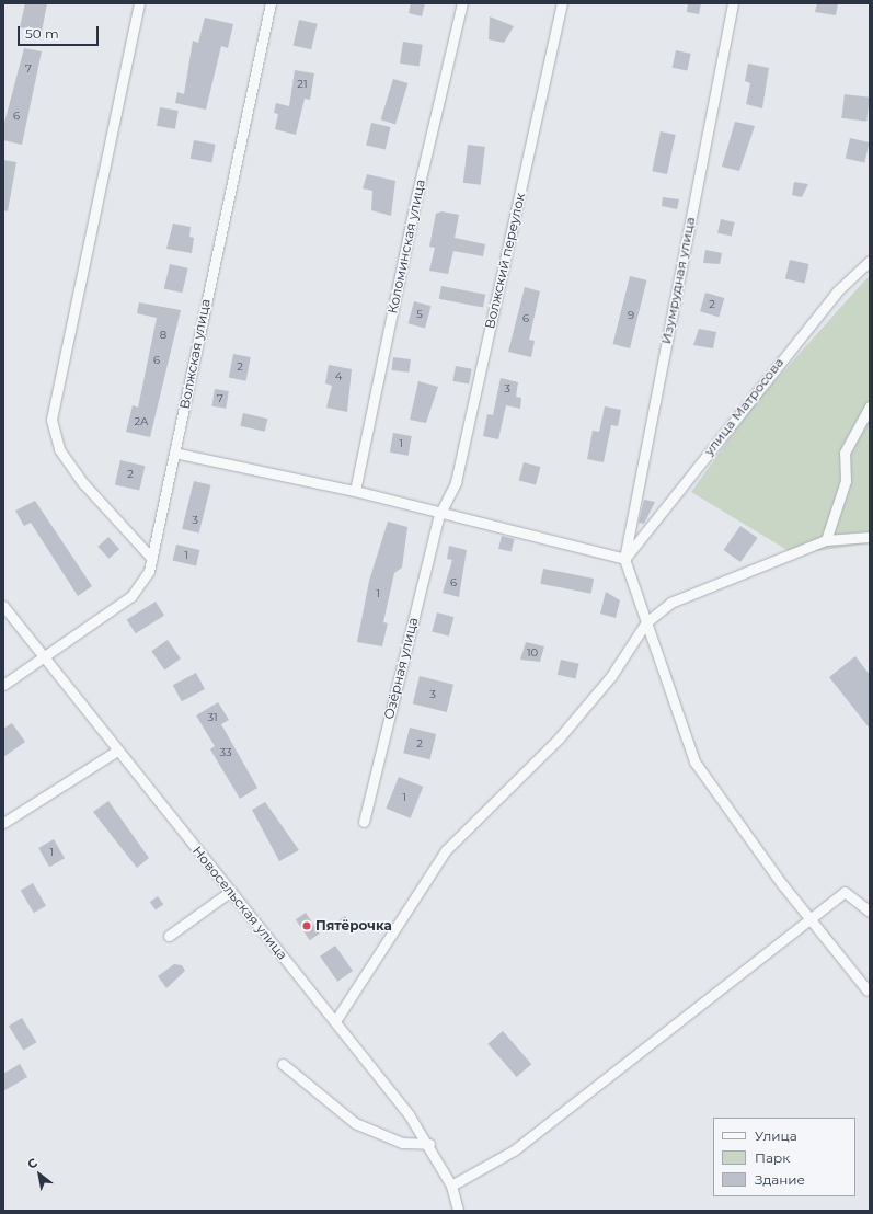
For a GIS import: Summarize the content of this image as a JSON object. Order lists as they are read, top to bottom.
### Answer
{
  "streets": {
    "street": [
      "Коломинская улица",
      "Волжский переулок",
      "Изумрудная улица",
      "Волжская улица",
      "улица Матросова",
      "Озёрная улица",
      "Новосельская улица"
    ]
  },
  "crossings": [
    ["Волжский переулок", "Озёрная улица"],
    ["Изумрудная улица", "улица Матросова"],
    ["Волжская улица", "Новосельская улица"]
  ],
  "places": ["Пятёрочка"],
  "house_numbers": [
    "7",
    "21",
    "6",
    "2",
    "5",
    "9",
    "6",
    "8",
    "6",
    "2",
    "4",
    "3",
    "7",
    "2А",
    "1",
    "2",
    "3",
    "1",
    "6",
    "1",
    "10",
    "3",
    "31",
    "2",
    "33",
    "1",
    "1"
  ],
  "legend": ["Улица", "Парк", "Здание"],
  "scale_bar": "50 m",
  "north": "top left"
}
